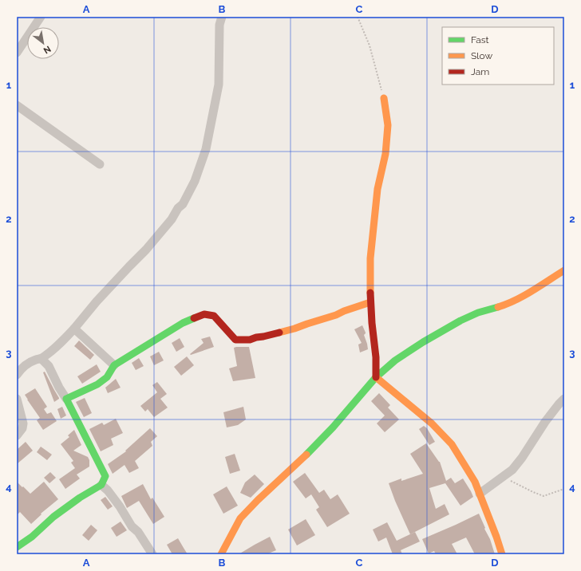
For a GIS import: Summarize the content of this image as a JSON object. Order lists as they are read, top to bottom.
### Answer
{
  "legend": ["Fast", "Slow", "Jam"],
  "north": "bottom right",
  "grid": {
    "columns": [
      "A",
      "B",
      "C",
      "D"
    ],
    "rows": [
      "1",
      "2",
      "3",
      "4"
    ]
  }
}
